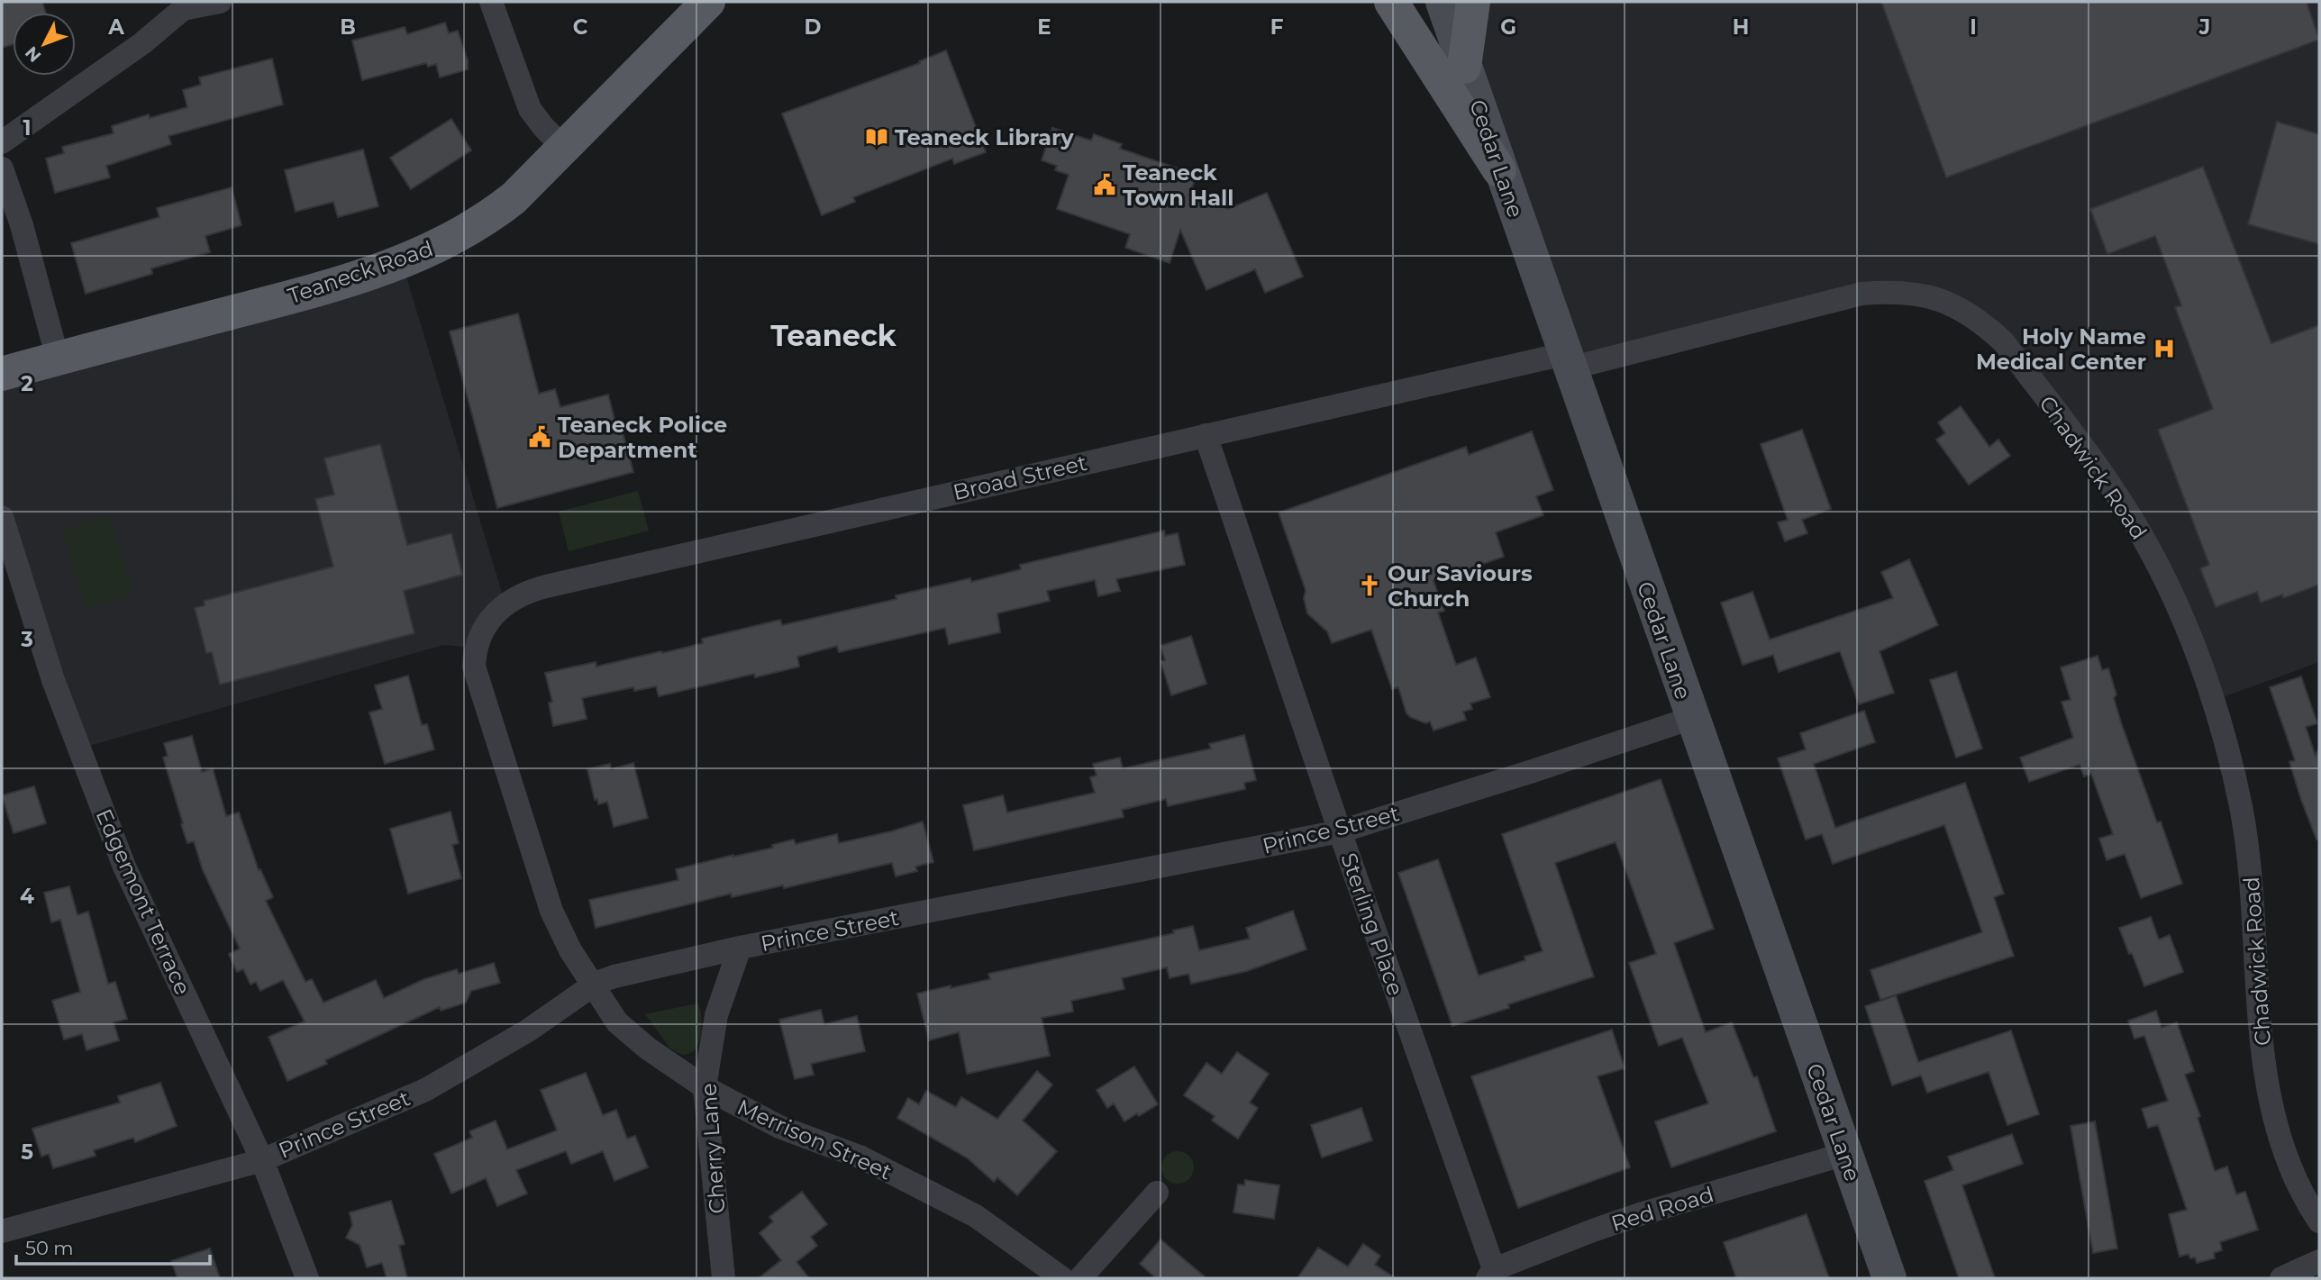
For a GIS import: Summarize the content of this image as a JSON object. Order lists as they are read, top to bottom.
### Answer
{
  "streets": {
    "main road": ["Cedar Lane", "Teaneck Road"],
    "street": [
      "Chadwick Road",
      "Broad Street",
      "Prince Street",
      "Edgemont Terrace",
      "Sterling Place",
      "Merrison Street",
      "Cherry Lane",
      "Red Road"
    ]
  },
  "crossings": [
    ["Cedar Lane", "Chadwick Road"],
    ["Cedar Lane", "Broad Street"],
    ["Cedar Lane", "Prince Street"],
    ["Cedar Lane", "Red Road"],
    ["Chadwick Road", "Broad Street"],
    ["Broad Street", "Sterling Place"],
    ["Broad Street", "Merrison Street"],
    ["Prince Street", "Edgemont Terrace"],
    ["Prince Street", "Sterling Place"],
    ["Prince Street", "Merrison Street"],
    ["Prince Street", "Cherry Lane"],
    ["Sterling Place", "Red Road"],
    ["Merrison Street", "Cherry Lane"]
  ],
  "districts": ["Teaneck"],
  "places": {
    "library": ["Teaneck Library"],
    "public building": ["Teaneck Town Hall", "Teaneck Police Department"],
    "hospital": ["Holy Name Medical Center"],
    "church": ["Our Saviours Church"]
  },
  "scale_bar": "50 m",
  "north": "bottom left",
  "grid": {
    "columns": [
      "A",
      "B",
      "C",
      "D",
      "E",
      "F",
      "G",
      "H",
      "I",
      "J"
    ],
    "rows": [
      "1",
      "2",
      "3",
      "4",
      "5"
    ]
  }
}
